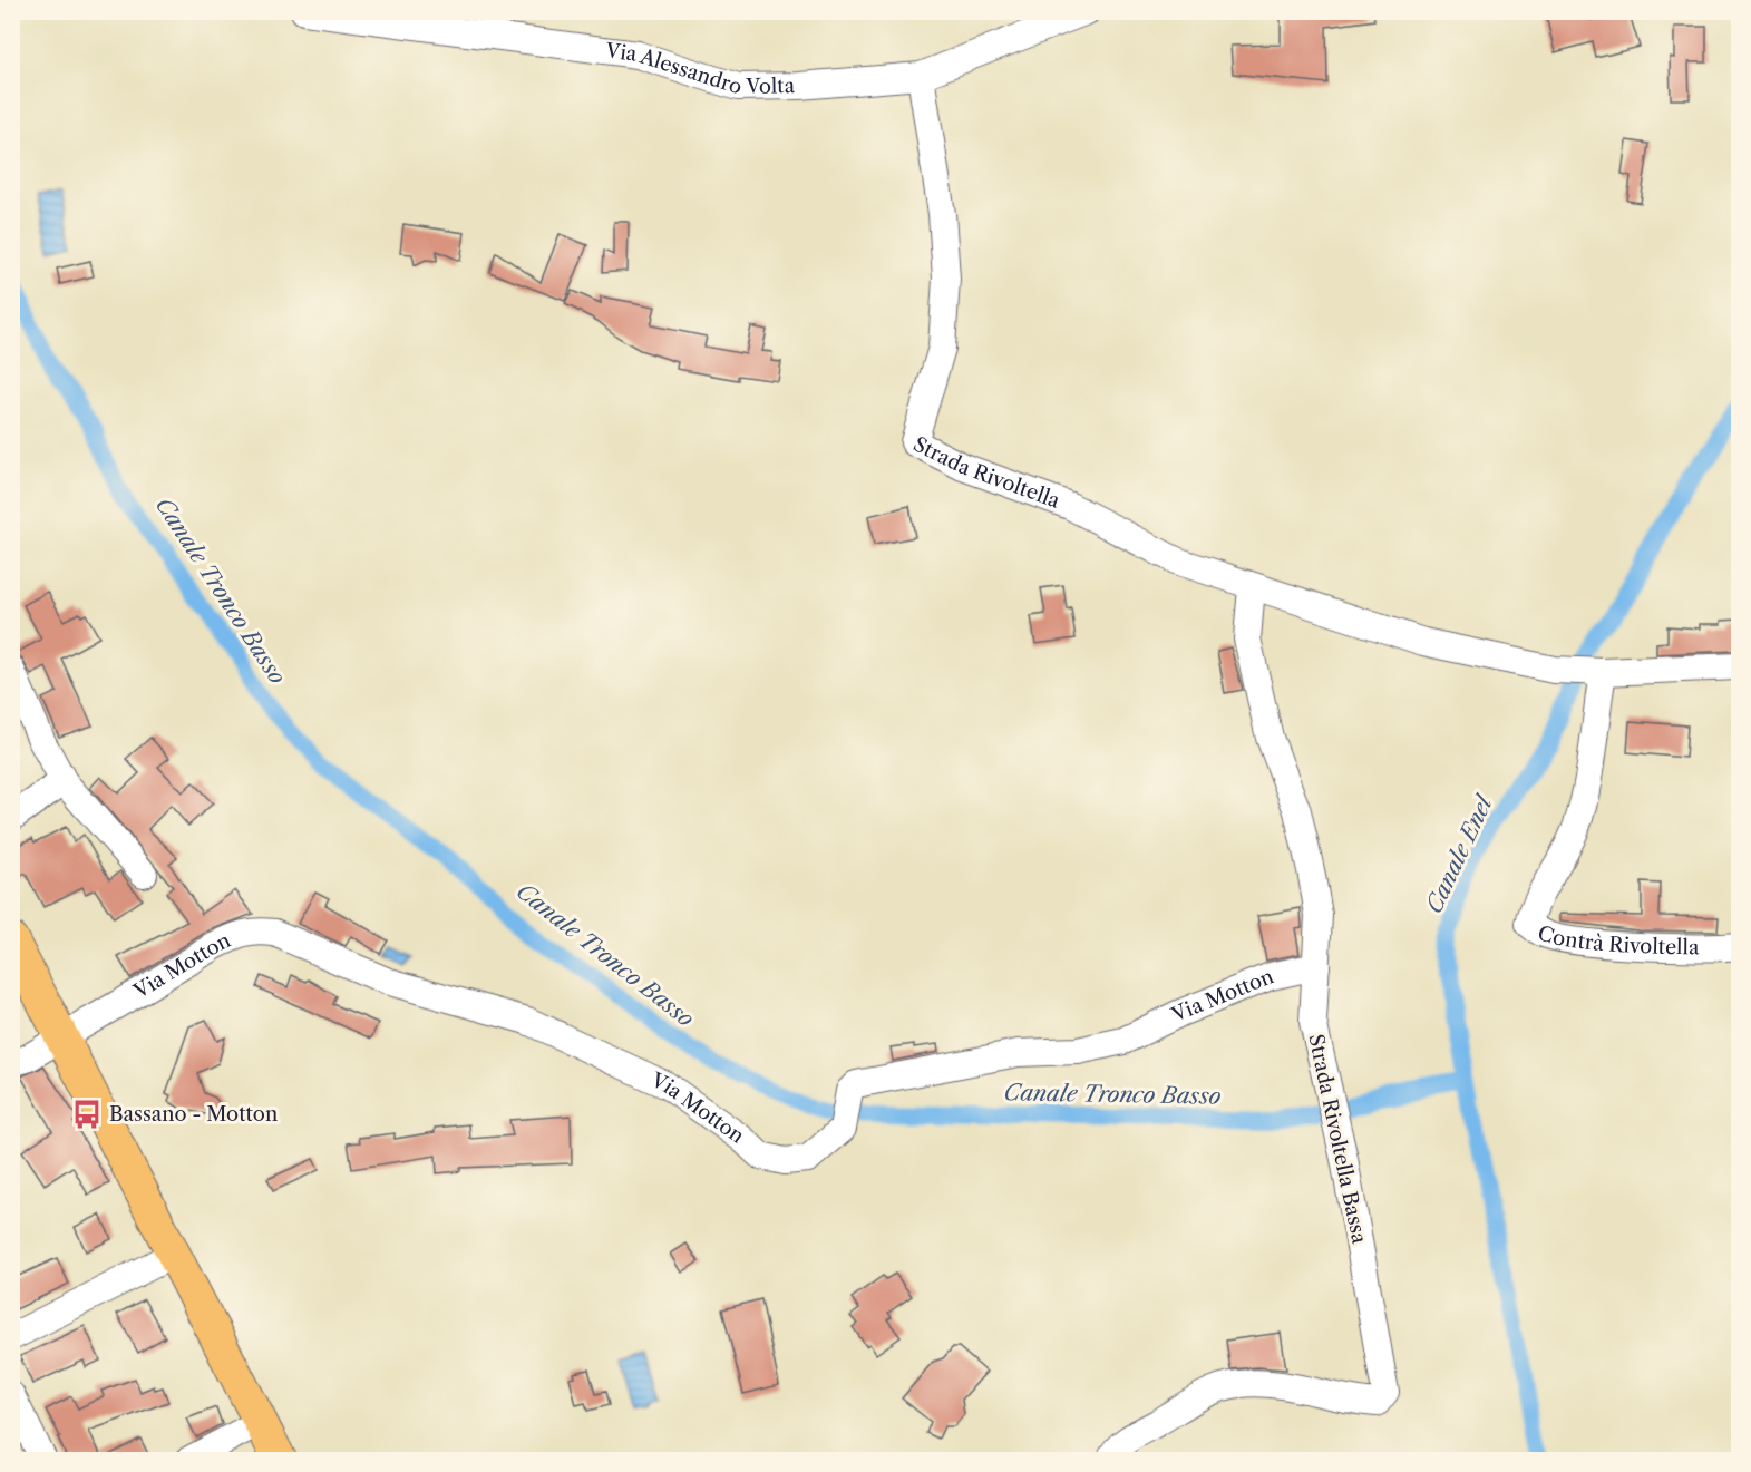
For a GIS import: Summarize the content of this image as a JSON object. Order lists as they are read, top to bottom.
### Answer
{
  "streets": {
    "street": [
      "Via Alessandro Volta",
      "Strada Rivoltella",
      "Contrà Rivoltella",
      "Via Motton",
      "Strada Rivoltella Bassa"
    ]
  },
  "crossings": [
    ["Via Alessandro Volta", "Strada Rivoltella"],
    ["Strada Rivoltella", "Strada Rivoltella Bassa"],
    ["Via Motton", "Strada Rivoltella Bassa"]
  ],
  "water": ["Canale Tronco Basso", "Canale Enel"],
  "places": {
    "bus stop": ["Bassano - Motton"]
  }
}
